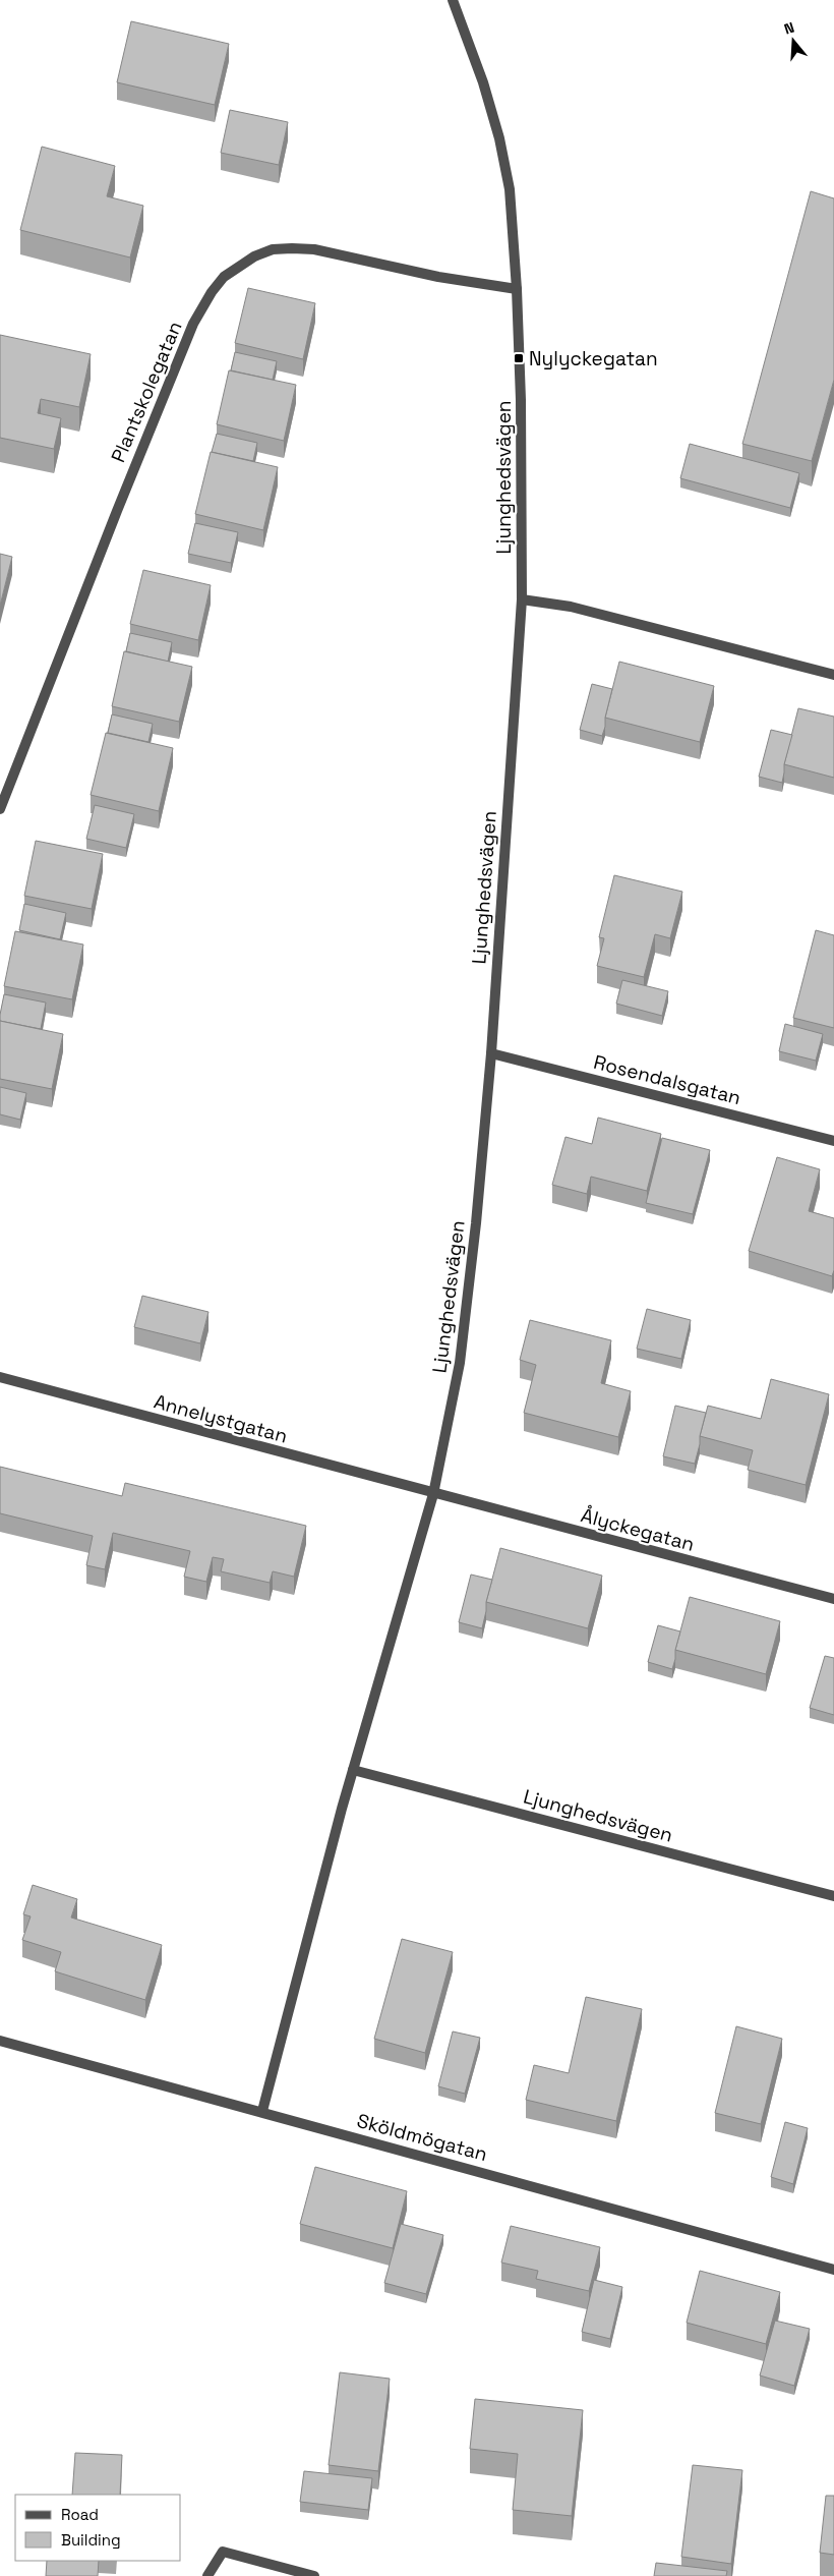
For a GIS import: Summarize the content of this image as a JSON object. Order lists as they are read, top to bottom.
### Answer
{
  "streets": {
    "street": [
      "Plantskolegatan",
      "Ljunghedsvägen",
      "Rosendalsgatan",
      "Annelystgatan",
      "Ålyckegatan",
      "Sköldmögatan"
    ]
  },
  "crossings": [
    ["Plantskolegatan", "Ljunghedsvägen"],
    ["Ljunghedsvägen", "Rosendalsgatan"],
    ["Ljunghedsvägen", "Annelystgatan"],
    ["Ljunghedsvägen", "Ålyckegatan"],
    ["Ljunghedsvägen", "Sköldmögatan"],
    ["Annelystgatan", "Ålyckegatan"]
  ],
  "places": {
    "transit": ["Nylyckegatan"]
  },
  "legend": ["Road", "Building"],
  "north": "top"
}
